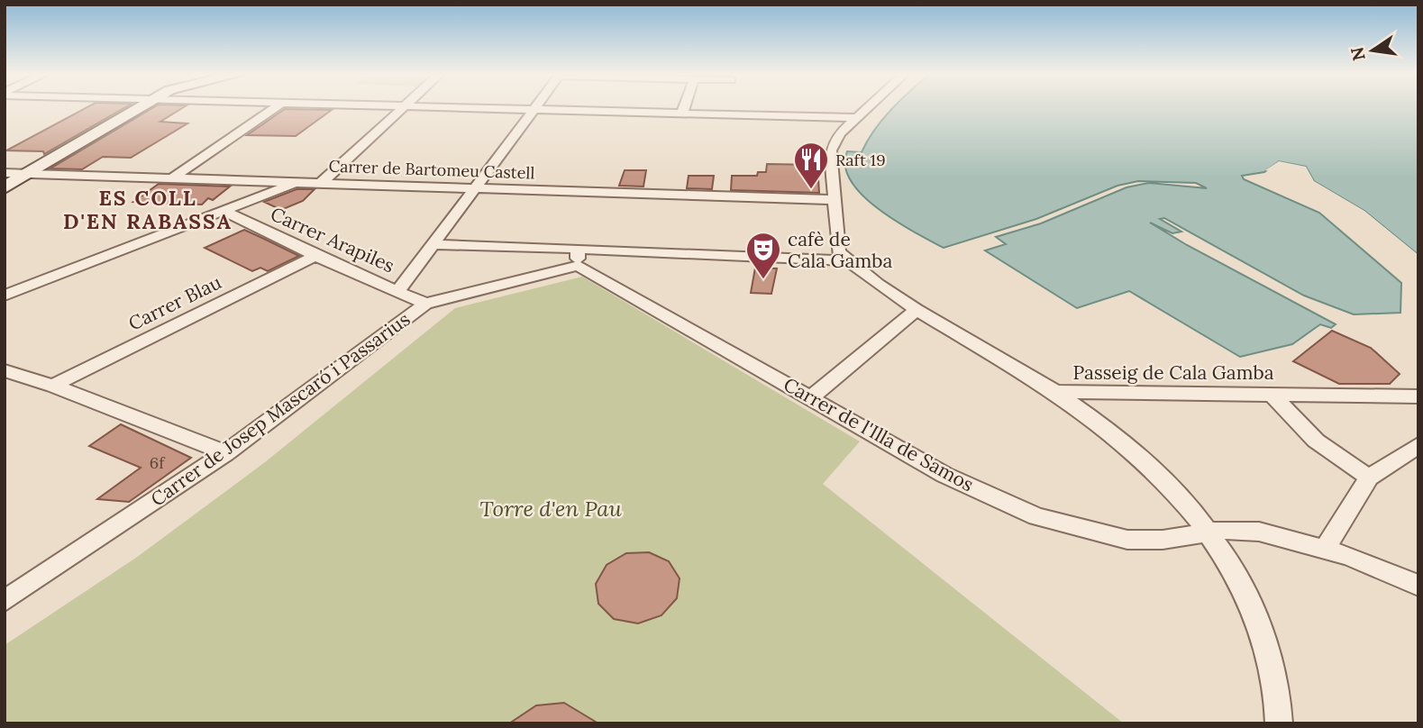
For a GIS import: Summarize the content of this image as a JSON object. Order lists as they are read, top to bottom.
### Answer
{
  "streets": {
    "street": [
      "Carrer de Bartomeu Castell",
      "Carrer Arapiles",
      "Carrer Blau",
      "Passeig de Cala Gamba",
      "Carrer de Josep Mascaró i Passarius",
      "Carrer de l'Illa de Samos"
    ]
  },
  "crossings": [
    ["Carrer Arapiles", "Carrer Blau"],
    ["Carrer Arapiles", "Carrer de Josep Mascaró i Passarius"],
    ["Carrer de Josep Mascaró i Passarius", "Carrer de l'Illa de Samos"]
  ],
  "districts": ["ES COLL D'EN RABASSA"],
  "parks": ["Torre d'en Pau"],
  "places": {
    "restaurant": ["Raft 19"],
    "theatre": ["cafè de Cala Gamba"]
  },
  "house_numbers": ["6f"],
  "north": "left"
}
